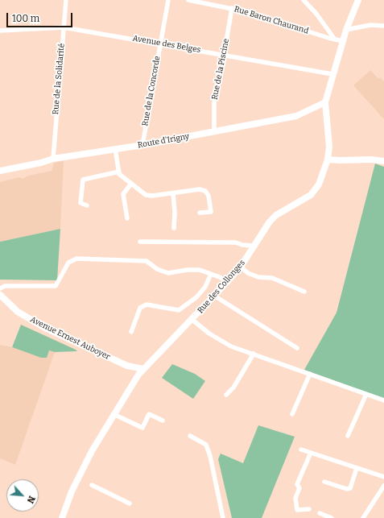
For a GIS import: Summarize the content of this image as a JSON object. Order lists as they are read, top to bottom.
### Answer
{
  "streets": {
    "street": [
      "Rue Baron Chaurand",
      "Avenue des Belges",
      "Rue de la Piscine",
      "Rue de la Solidarité",
      "Rue de la Concorde",
      "Route d'Irigny",
      "Rue des Collonges",
      "Avenue Ernest Auboyer"
    ]
  },
  "crossings": [
    ["Rue Baron Chaurand", "Rue de la Piscine"],
    ["Rue Baron Chaurand", "Rue des Collonges"],
    ["Avenue des Belges", "Rue de la Piscine"],
    ["Avenue des Belges", "Rue de la Solidarité"],
    ["Avenue des Belges", "Rue de la Concorde"],
    ["Avenue des Belges", "Rue des Collonges"],
    ["Rue de la Piscine", "Route d'Irigny"],
    ["Rue de la Solidarité", "Route d'Irigny"],
    ["Rue de la Concorde", "Route d'Irigny"],
    ["Route d'Irigny", "Rue des Collonges"],
    ["Rue des Collonges", "Avenue Ernest Auboyer"]
  ],
  "scale_bar": "100 m",
  "north": "bottom right"
}
